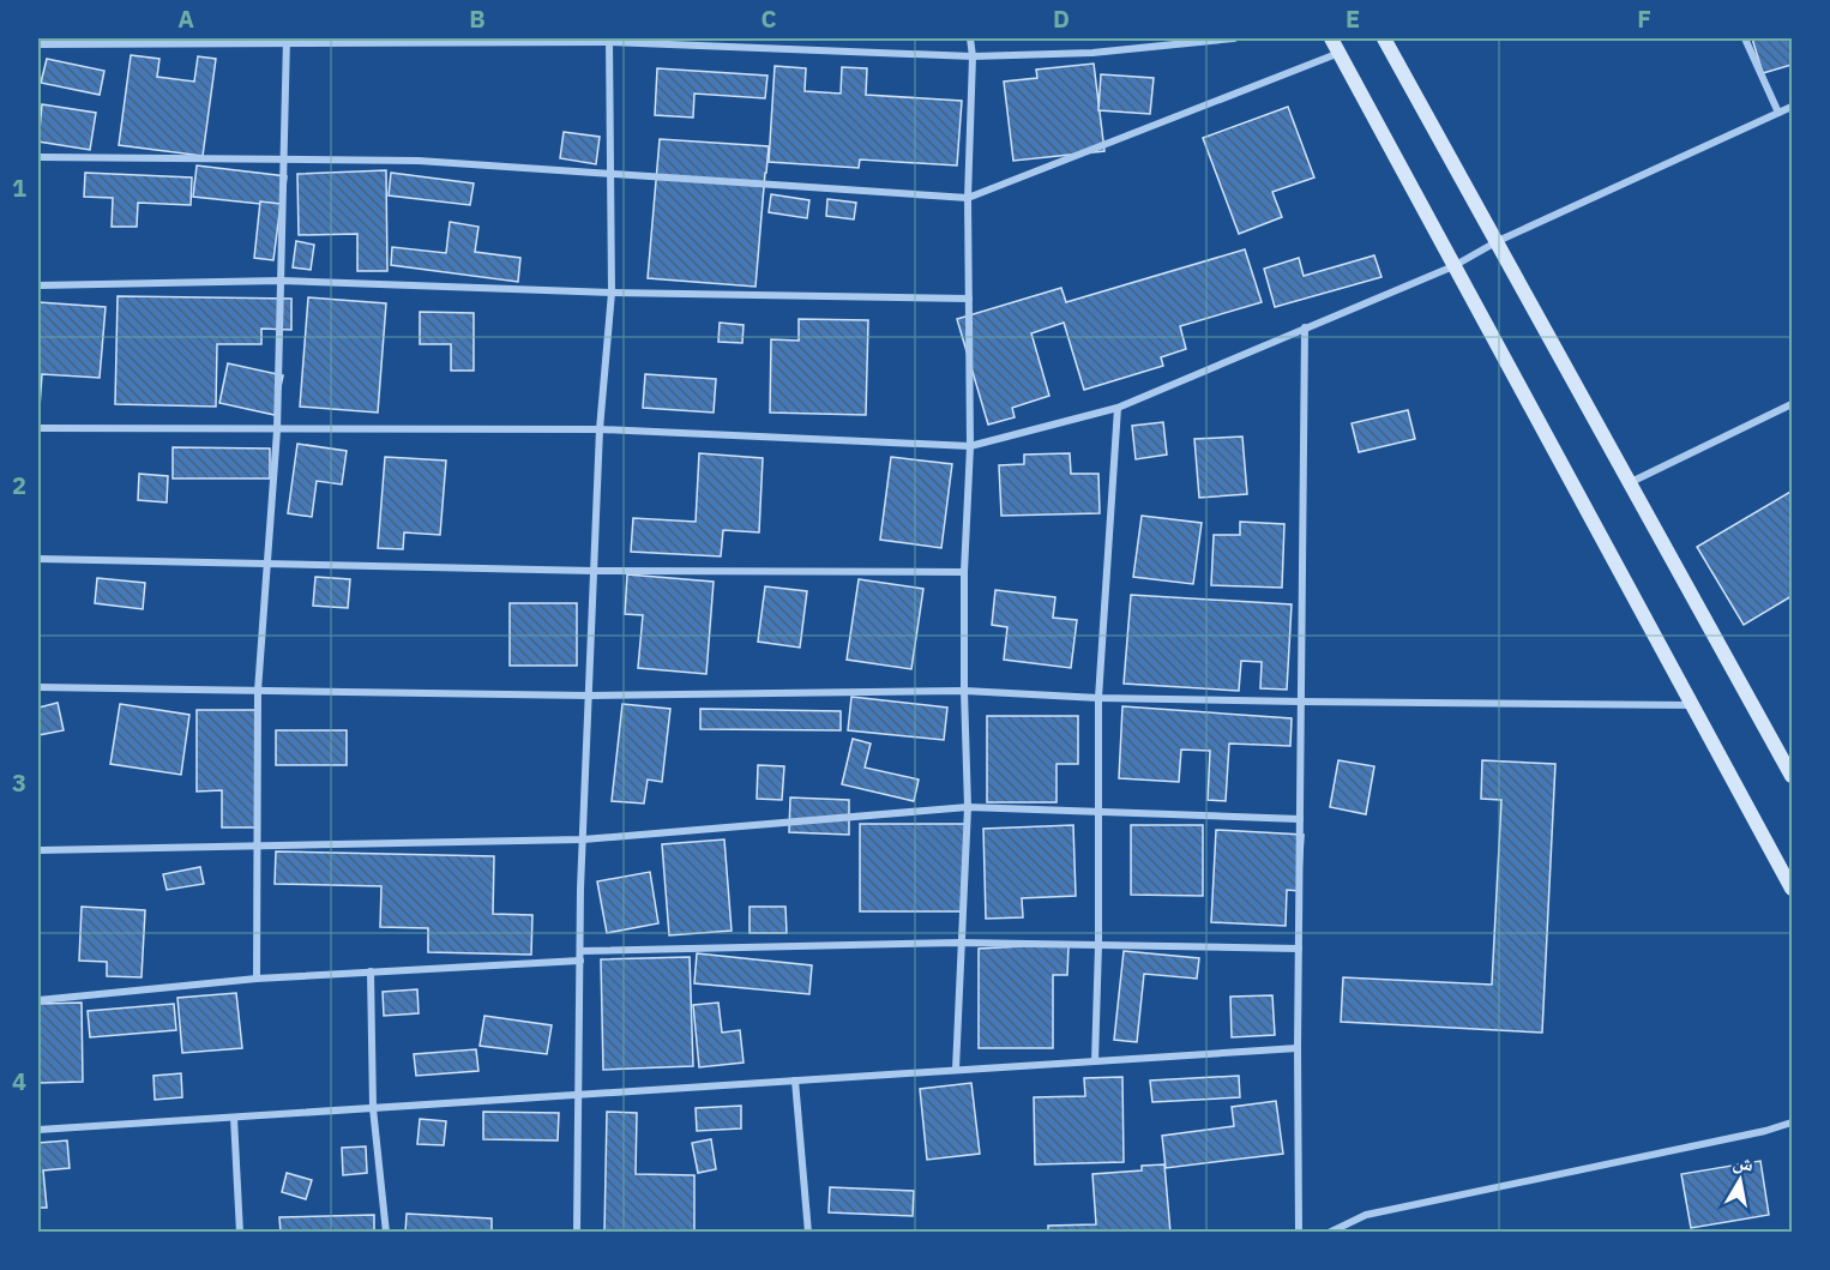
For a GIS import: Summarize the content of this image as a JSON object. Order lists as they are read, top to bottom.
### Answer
{
  "north": "top",
  "grid": {
    "columns": [
      "A",
      "B",
      "C",
      "D",
      "E",
      "F"
    ],
    "rows": [
      "1",
      "2",
      "3",
      "4"
    ]
  }
}
